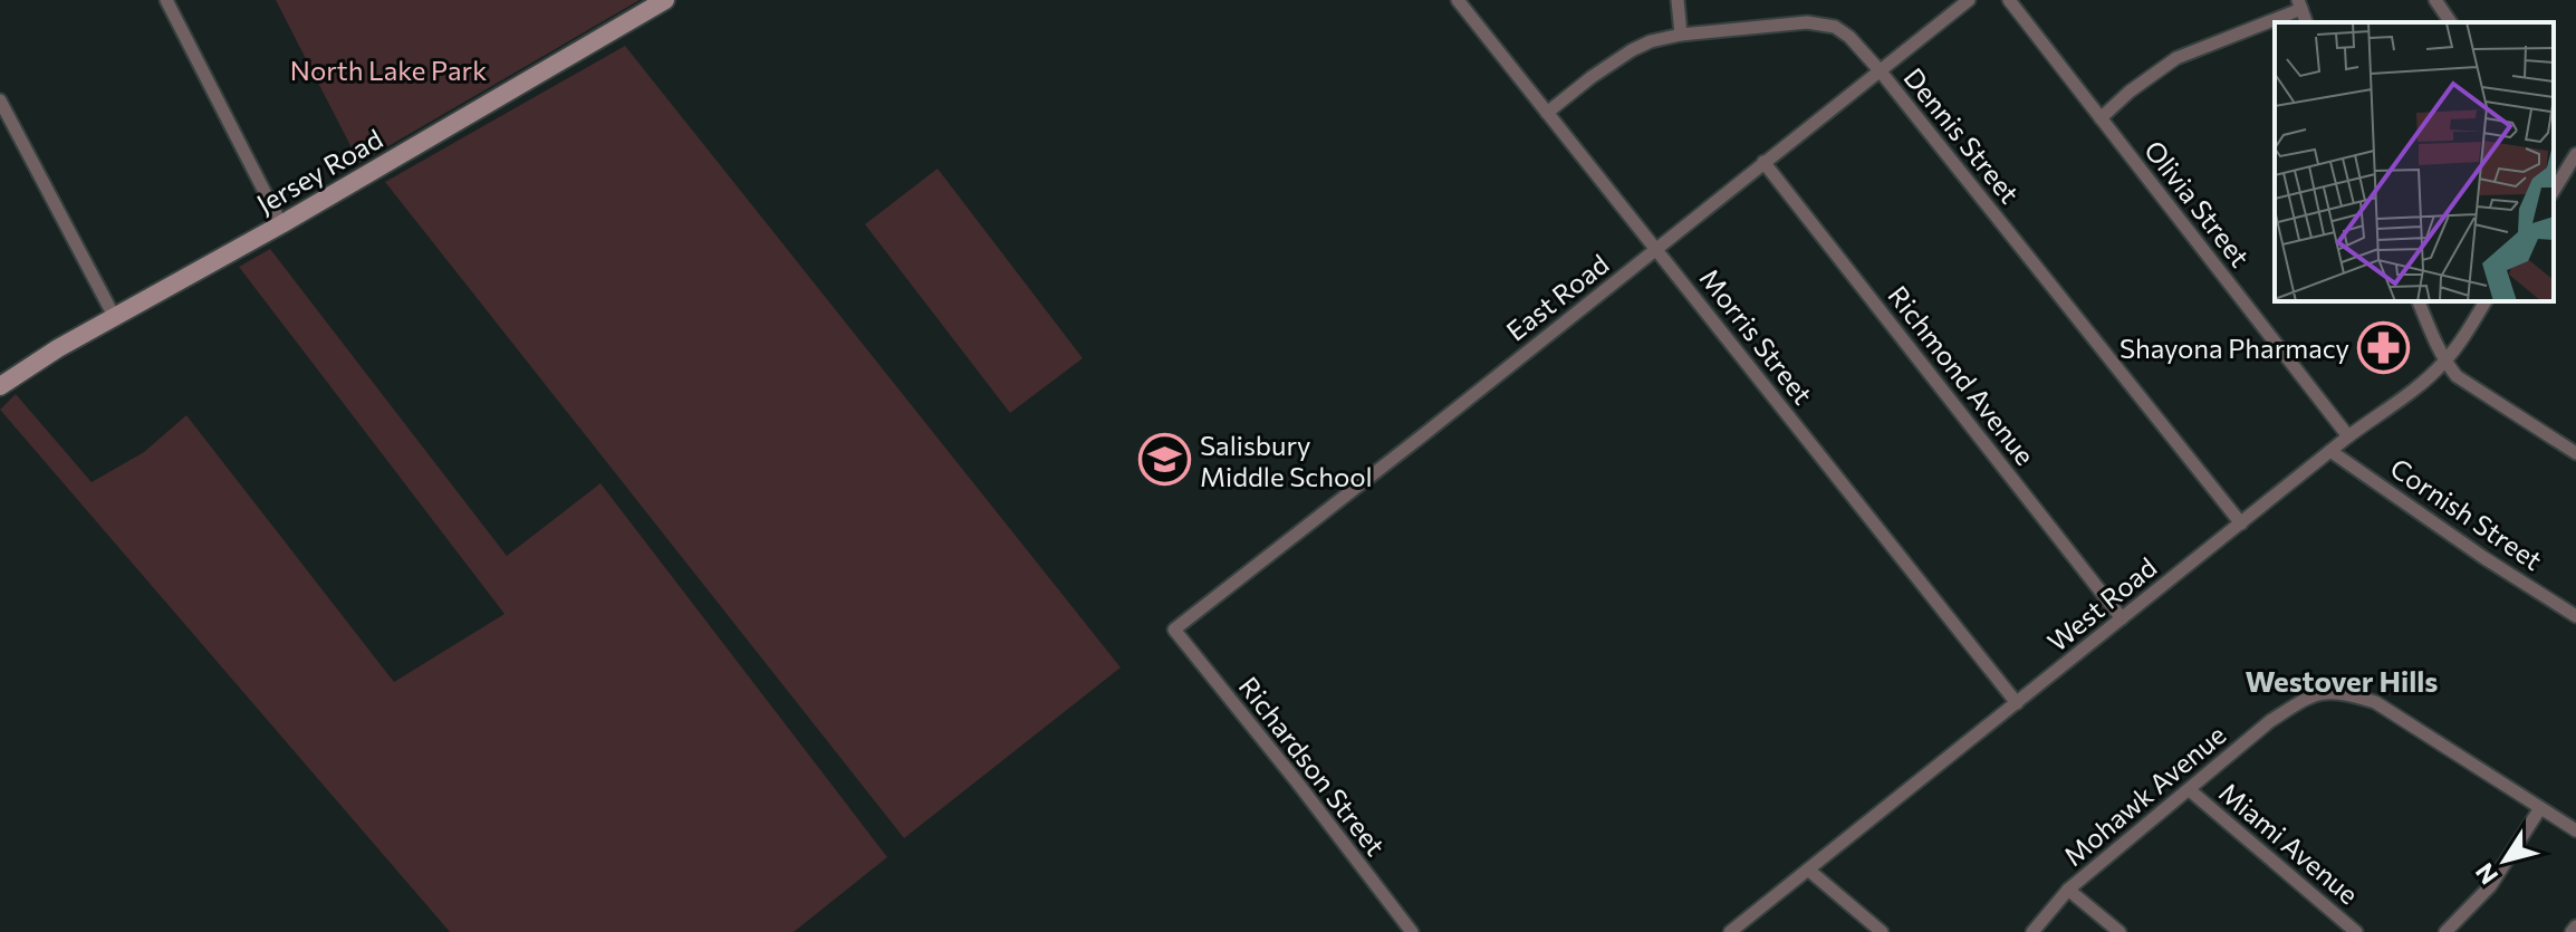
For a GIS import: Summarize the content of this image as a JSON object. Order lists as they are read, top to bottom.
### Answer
{
  "streets": {
    "street": [
      "Dennis Street",
      "Jersey Road",
      "Olivia Street",
      "East Road",
      "Morris Street",
      "Richmond Avenue",
      "Cornish Street",
      "West Road",
      "Richardson Street",
      "Mohawk Avenue",
      "Miami Avenue"
    ]
  },
  "crossings": [
    ["Dennis Street", "East Road"],
    ["Dennis Street", "Morris Street"],
    ["Dennis Street", "West Road"],
    ["Olivia Street", "West Road"],
    ["East Road", "Morris Street"],
    ["East Road", "Richmond Avenue"],
    ["East Road", "Richardson Street"],
    ["Morris Street", "West Road"],
    ["Richmond Avenue", "West Road"],
    ["Cornish Street", "West Road"],
    ["Mohawk Avenue", "Miami Avenue"]
  ],
  "districts": ["Westover Hills"],
  "parks": ["North Lake Park"],
  "places": {
    "pharmacy": ["Shayona Pharmacy"],
    "school or university": ["Salisbury Middle School"]
  },
  "north": "bottom left"
}
